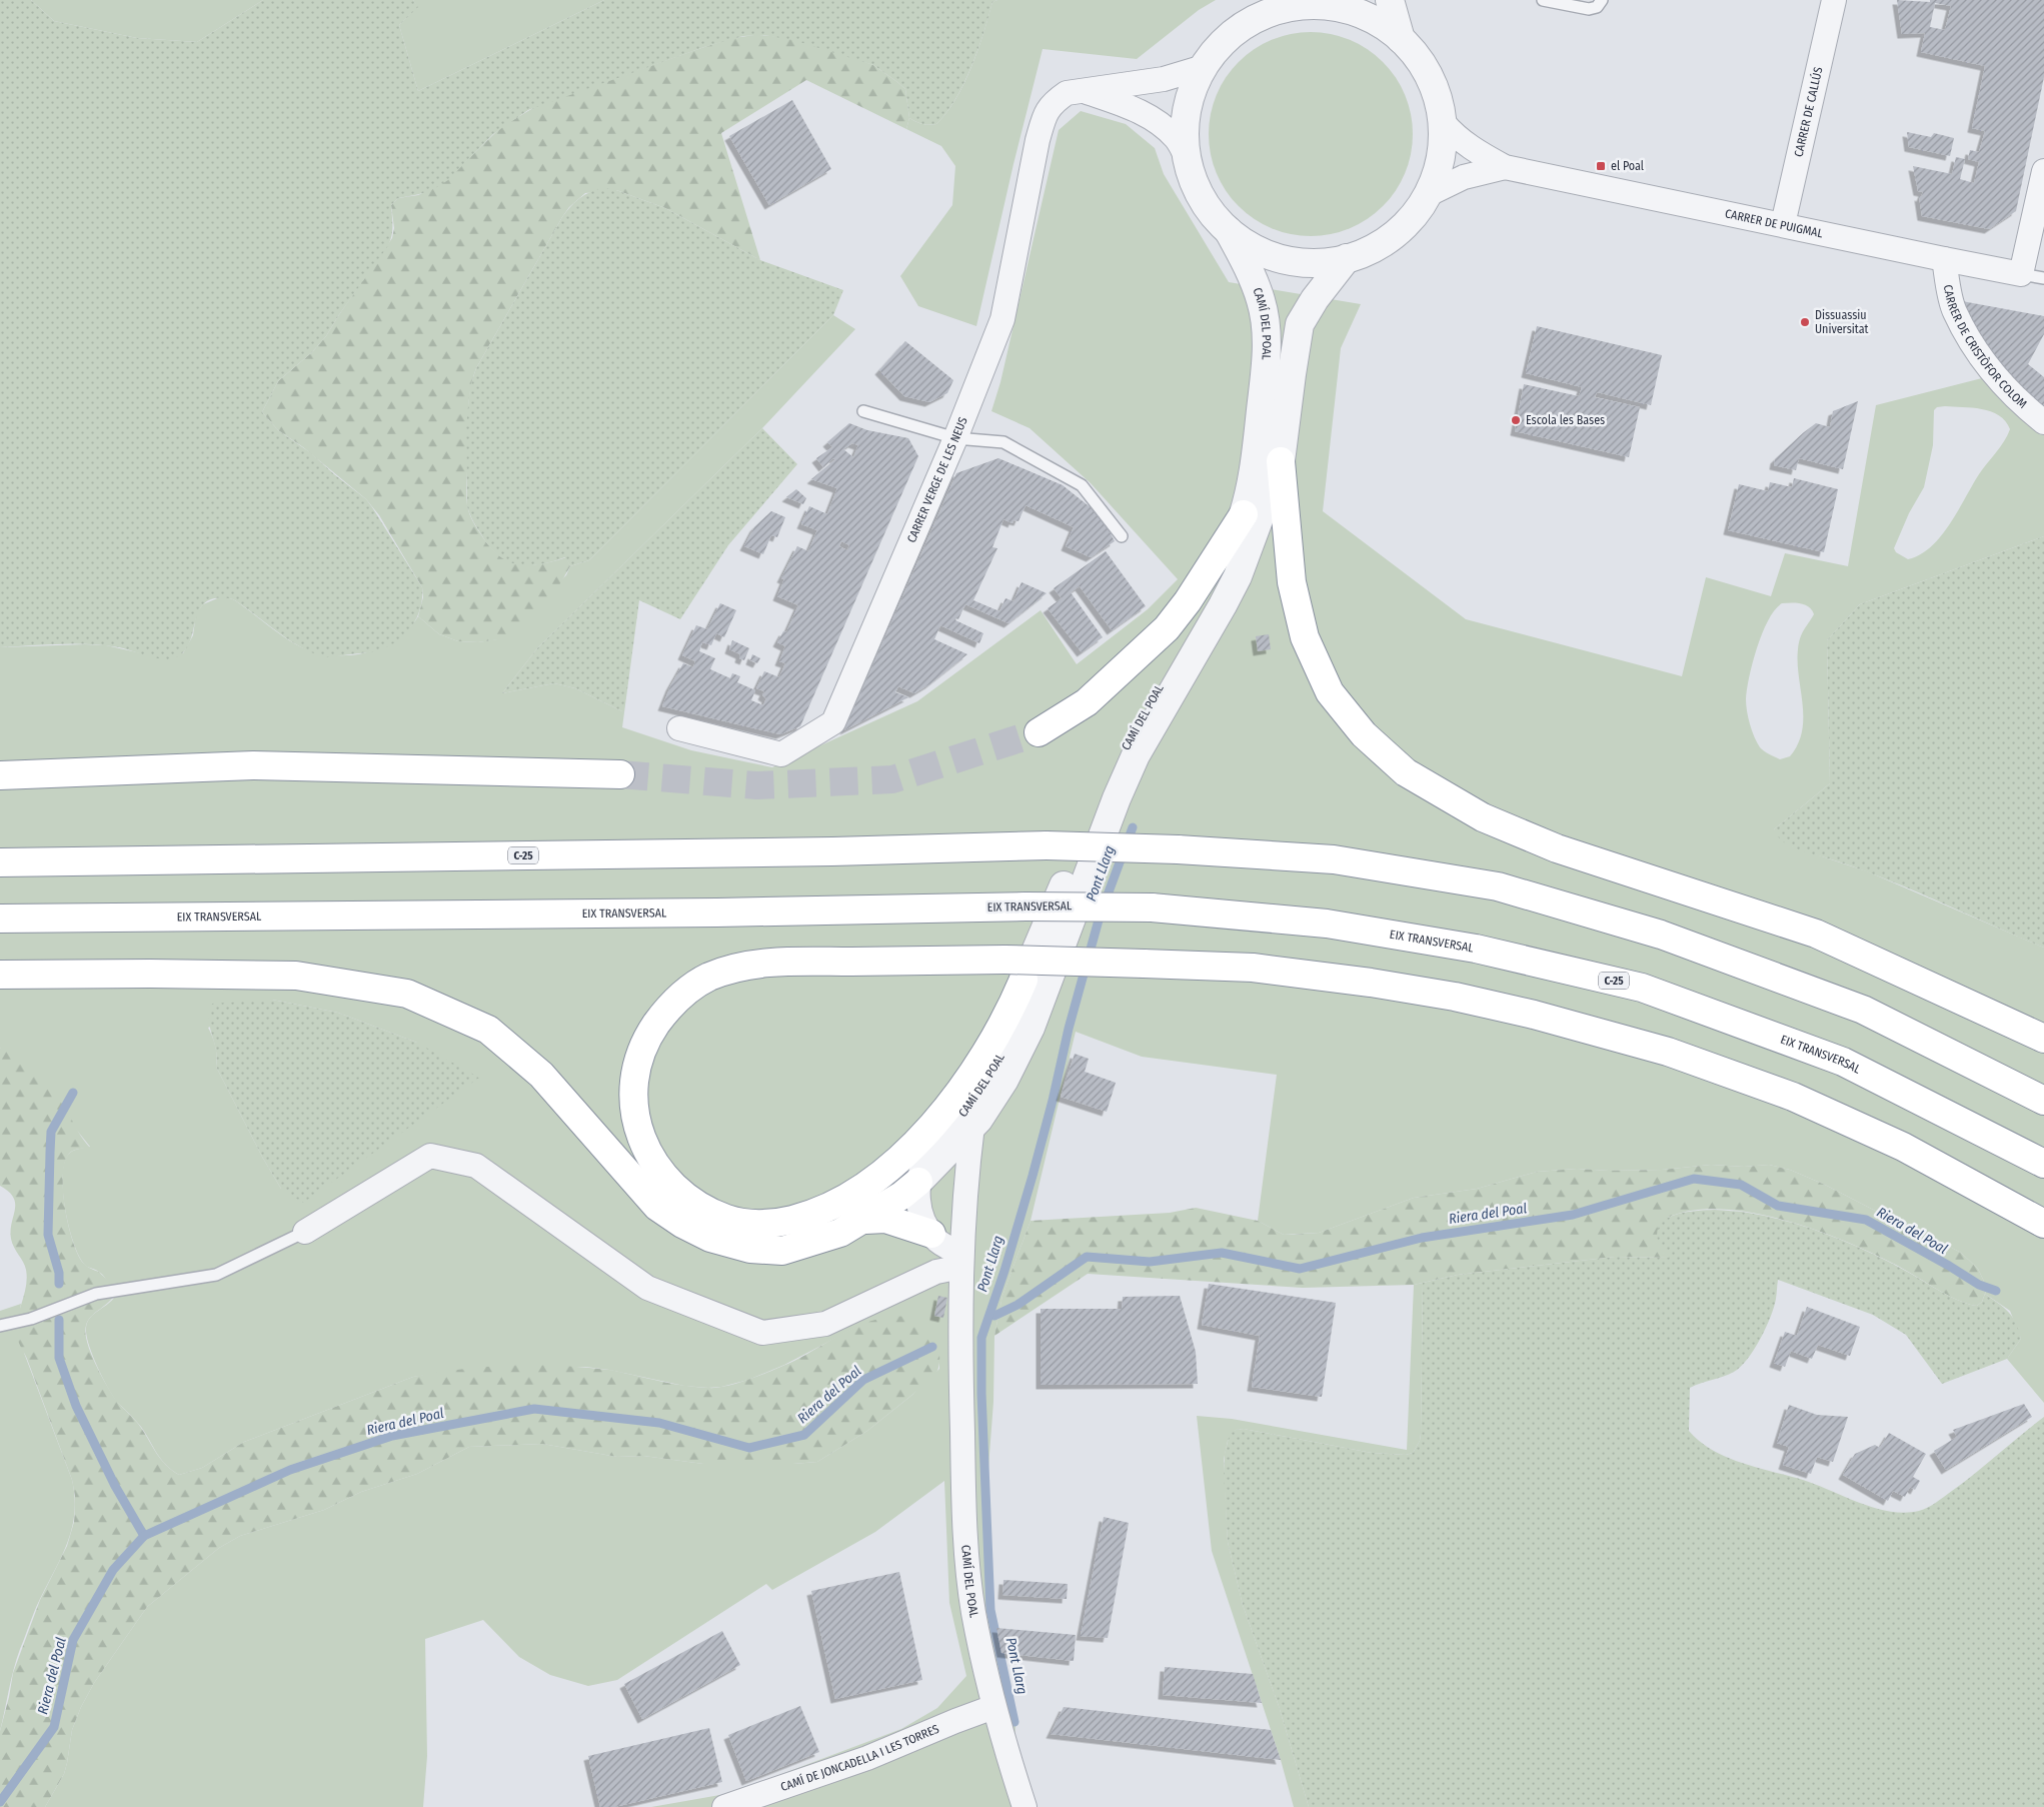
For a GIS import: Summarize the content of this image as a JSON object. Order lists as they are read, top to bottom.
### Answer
{
  "streets": {
    "highway": ["C-25", "EIX TRANSVERSAL"],
    "street": [
      "CARRER DE CALLÚS",
      "CARRER DE PUIGMAL",
      "CAMÍ DEL POAL",
      "CARRER DE CRISTÒFOR COLOM",
      "CARRER VERGE DE LES NEUS",
      "CAMÍ DE JONCADELLA I LES TORRES"
    ]
  },
  "crossings": [
    ["CARRER DE CALLÚS", "CARRER DE PUIGMAL"],
    ["CARRER DE PUIGMAL", "CARRER DE CRISTÒFOR COLOM"],
    ["CAMÍ DEL POAL", "CAMÍ DE JONCADELLA I LES TORRES"]
  ],
  "water": ["Pont Llarg", "Riera del Poal"],
  "places": {
    "transit": ["el Poal"],
    "other": ["Dissuassiu Universitat", "Escola les Bases"]
  }
}
